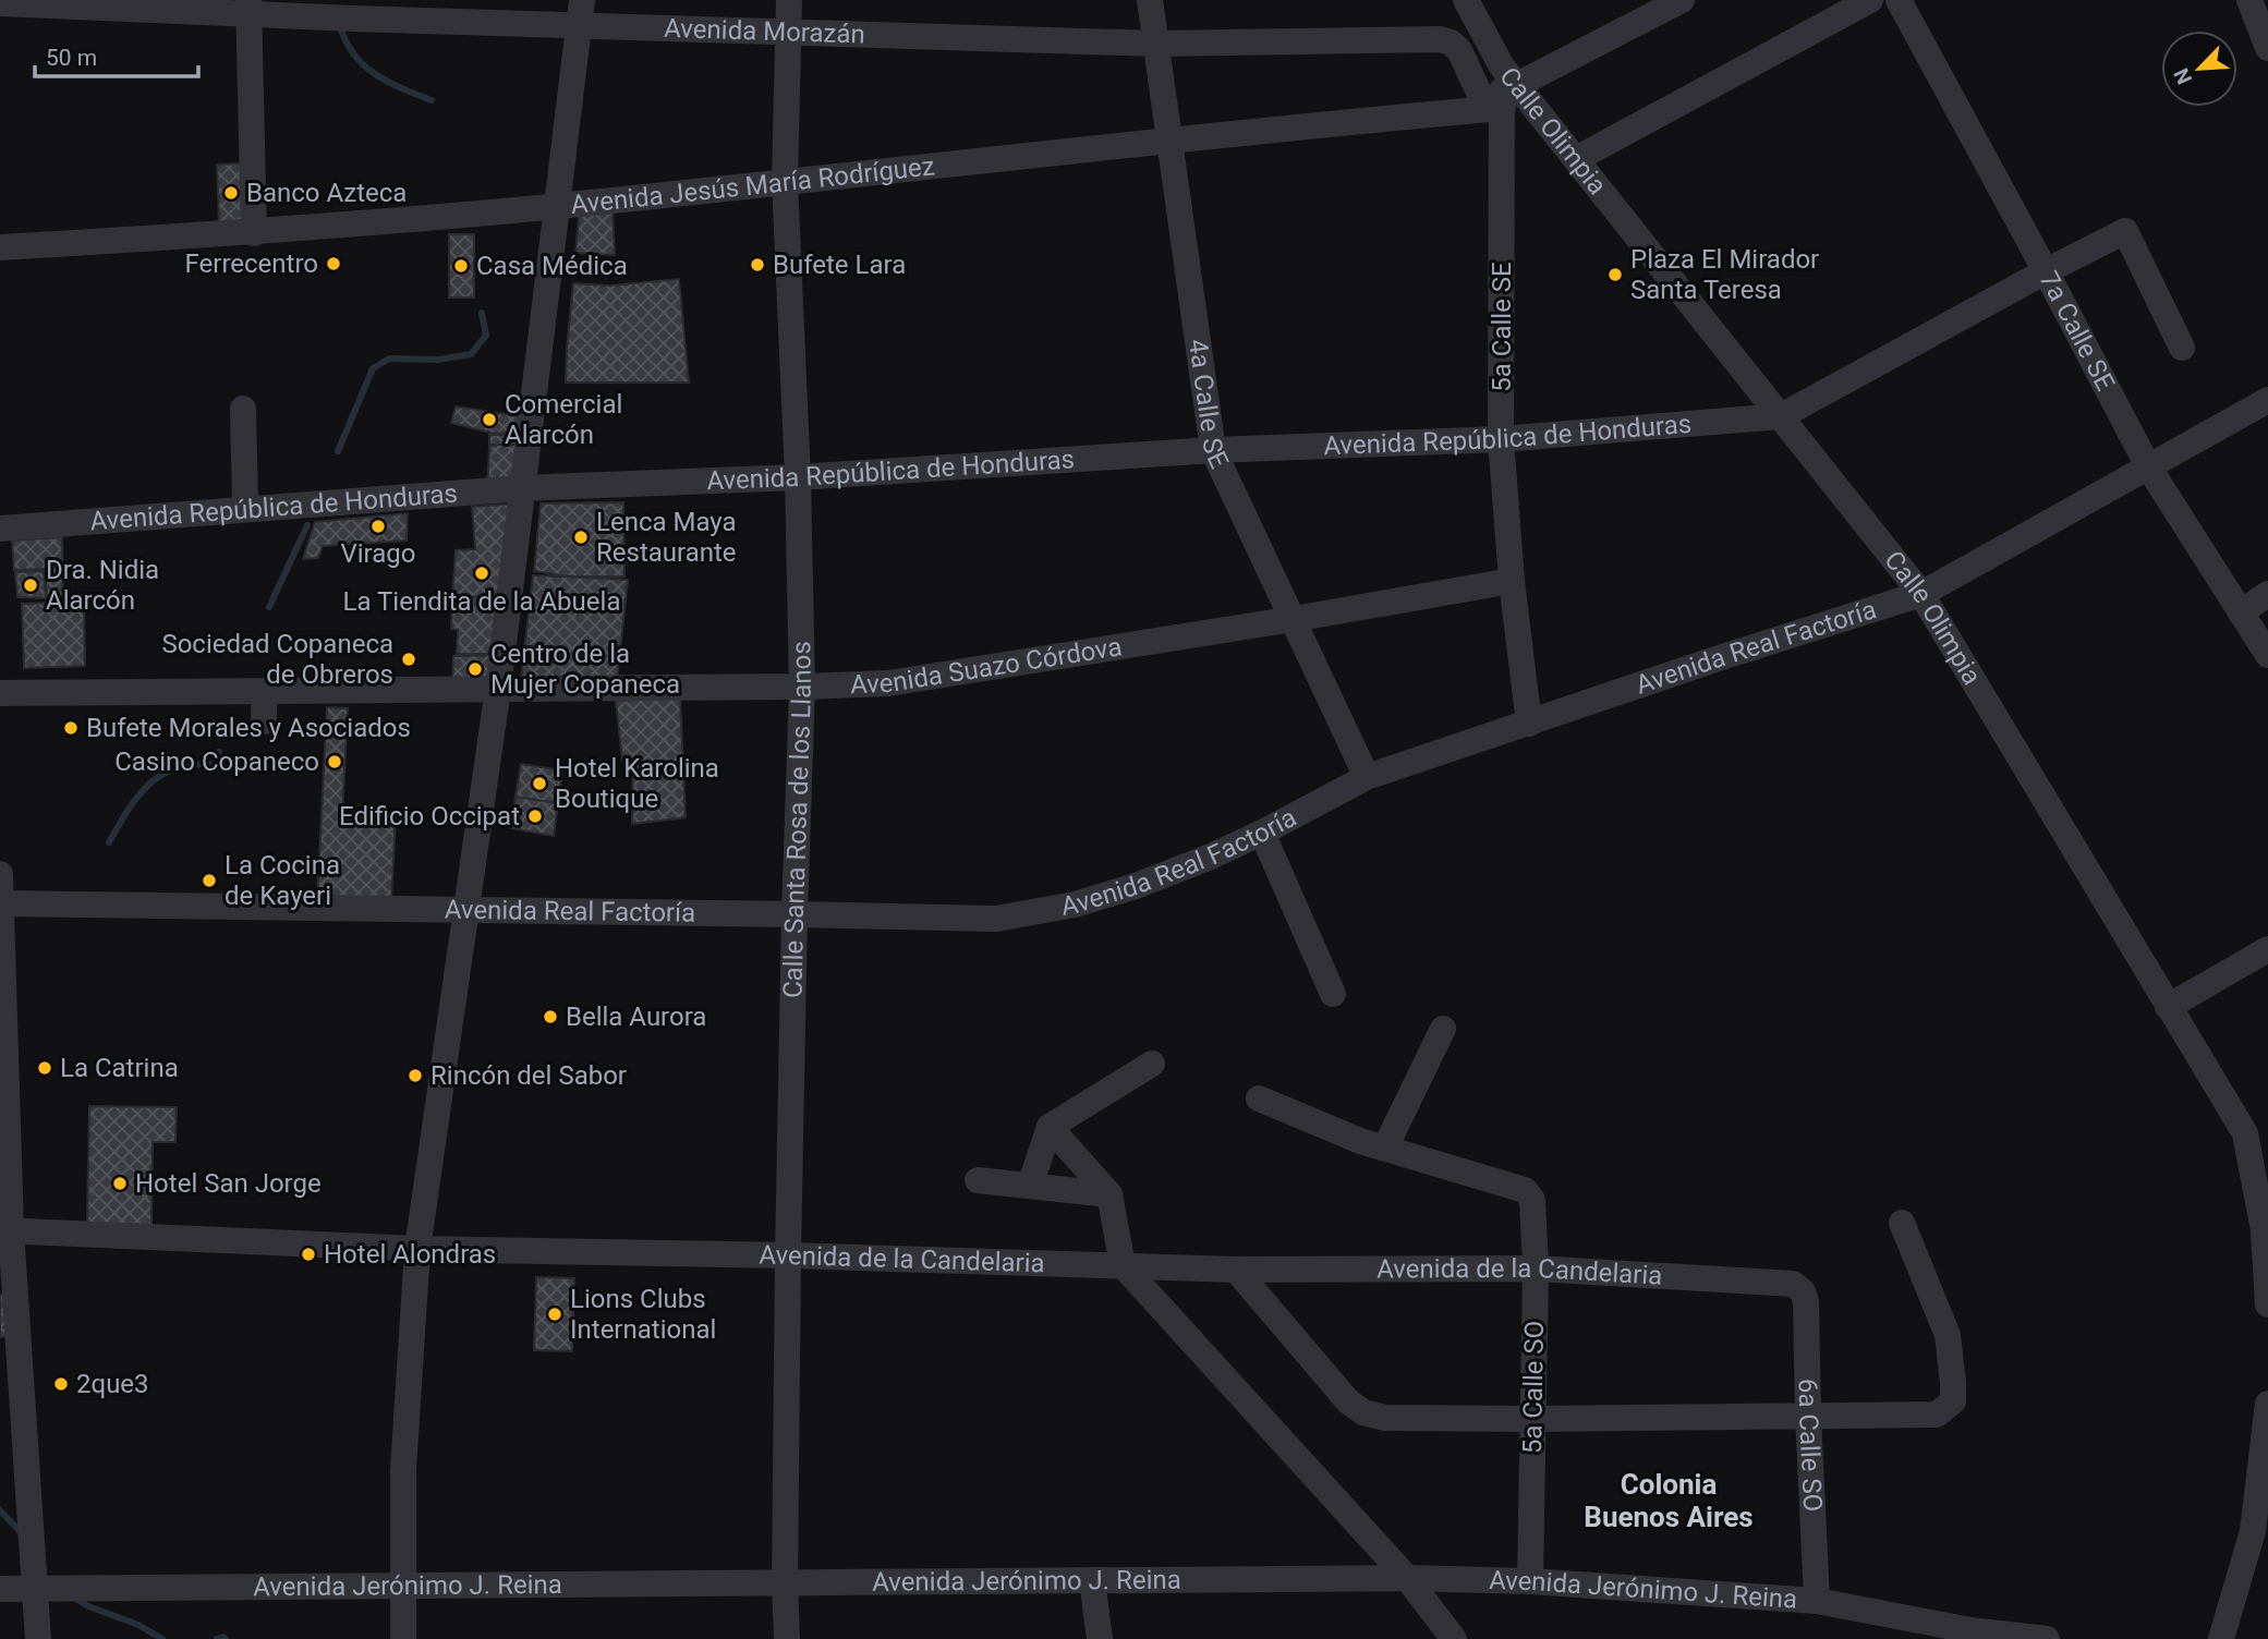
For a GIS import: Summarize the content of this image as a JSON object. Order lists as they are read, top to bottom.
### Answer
{
  "streets": {
    "street": [
      "Avenida Morazán",
      "Calle Olimpia",
      "Avenida Jesús María Rodríguez",
      "5a Calle SE",
      "7a Calle SE",
      "4a Calle SE",
      "Avenida República de Honduras",
      "Avenida Real Factoría",
      "Avenida Suazo Córdova",
      "Calle Santa Rosa de los Llanos",
      "Avenida de la Candelaria",
      "5a Calle SO",
      "6a Calle SO",
      "Avenida Jerónimo J. Reina"
    ]
  },
  "crossings": [
    ["Avenida Morazán", "Avenida Jesús María Rodríguez"],
    ["Avenida Morazán", "5a Calle SE"],
    ["Avenida Morazán", "4a Calle SE"],
    ["Avenida Morazán", "Calle Santa Rosa de los Llanos"],
    ["Calle Olimpia", "5a Calle SE"],
    ["Calle Olimpia", "Avenida República de Honduras"],
    ["Calle Olimpia", "Avenida Real Factoría"],
    ["Avenida Jesús María Rodríguez", "5a Calle SE"],
    ["Avenida Jesús María Rodríguez", "4a Calle SE"],
    ["Avenida Jesús María Rodríguez", "Calle Santa Rosa de los Llanos"],
    ["5a Calle SE", "Avenida República de Honduras"],
    ["5a Calle SE", "Avenida Real Factoría"],
    ["5a Calle SE", "Avenida Suazo Córdova"],
    ["7a Calle SE", "Avenida Real Factoría"],
    ["4a Calle SE", "Avenida República de Honduras"],
    ["4a Calle SE", "Avenida Real Factoría"],
    ["4a Calle SE", "Avenida Suazo Córdova"],
    ["Avenida República de Honduras", "Calle Santa Rosa de los Llanos"],
    ["Avenida Real Factoría", "Calle Santa Rosa de los Llanos"],
    ["Avenida Suazo Córdova", "Calle Santa Rosa de los Llanos"],
    ["Calle Santa Rosa de los Llanos", "Avenida de la Candelaria"],
    ["Calle Santa Rosa de los Llanos", "Avenida Jerónimo J. Reina"],
    ["Avenida de la Candelaria", "5a Calle SO"],
    ["Avenida de la Candelaria", "6a Calle SO"],
    ["5a Calle SO", "Avenida Jerónimo J. Reina"],
    ["6a Calle SO", "Avenida Jerónimo J. Reina"]
  ],
  "districts": ["Colonia Buenos Aires"],
  "places": [
    "Banco Azteca",
    "Ferrecentro",
    "Bufete Lara",
    "Casa Médica",
    "Plaza El Mirador Santa Teresa",
    "Comercial Alarcón",
    "Virago",
    "Lenca Maya Restaurante",
    "La Tiendita de la Abuela",
    "Dra. Nidia Alarcón",
    "Sociedad Copaneca de Obreros",
    "Centro de la Mujer Copaneca",
    "Bufete Morales y Asociados",
    "Casino Copaneco",
    "Hotel Karolina Boutique",
    "Edificio Occipat",
    "La Cocina de Kayeri",
    "Bella Aurora",
    "La Catrina",
    "Rincón del Sabor",
    "Hotel San Jorge",
    "Hotel Alondras",
    "Lions Clubs International",
    "2que3"
  ],
  "scale_bar": "50 m",
  "north": "bottom left"
}
